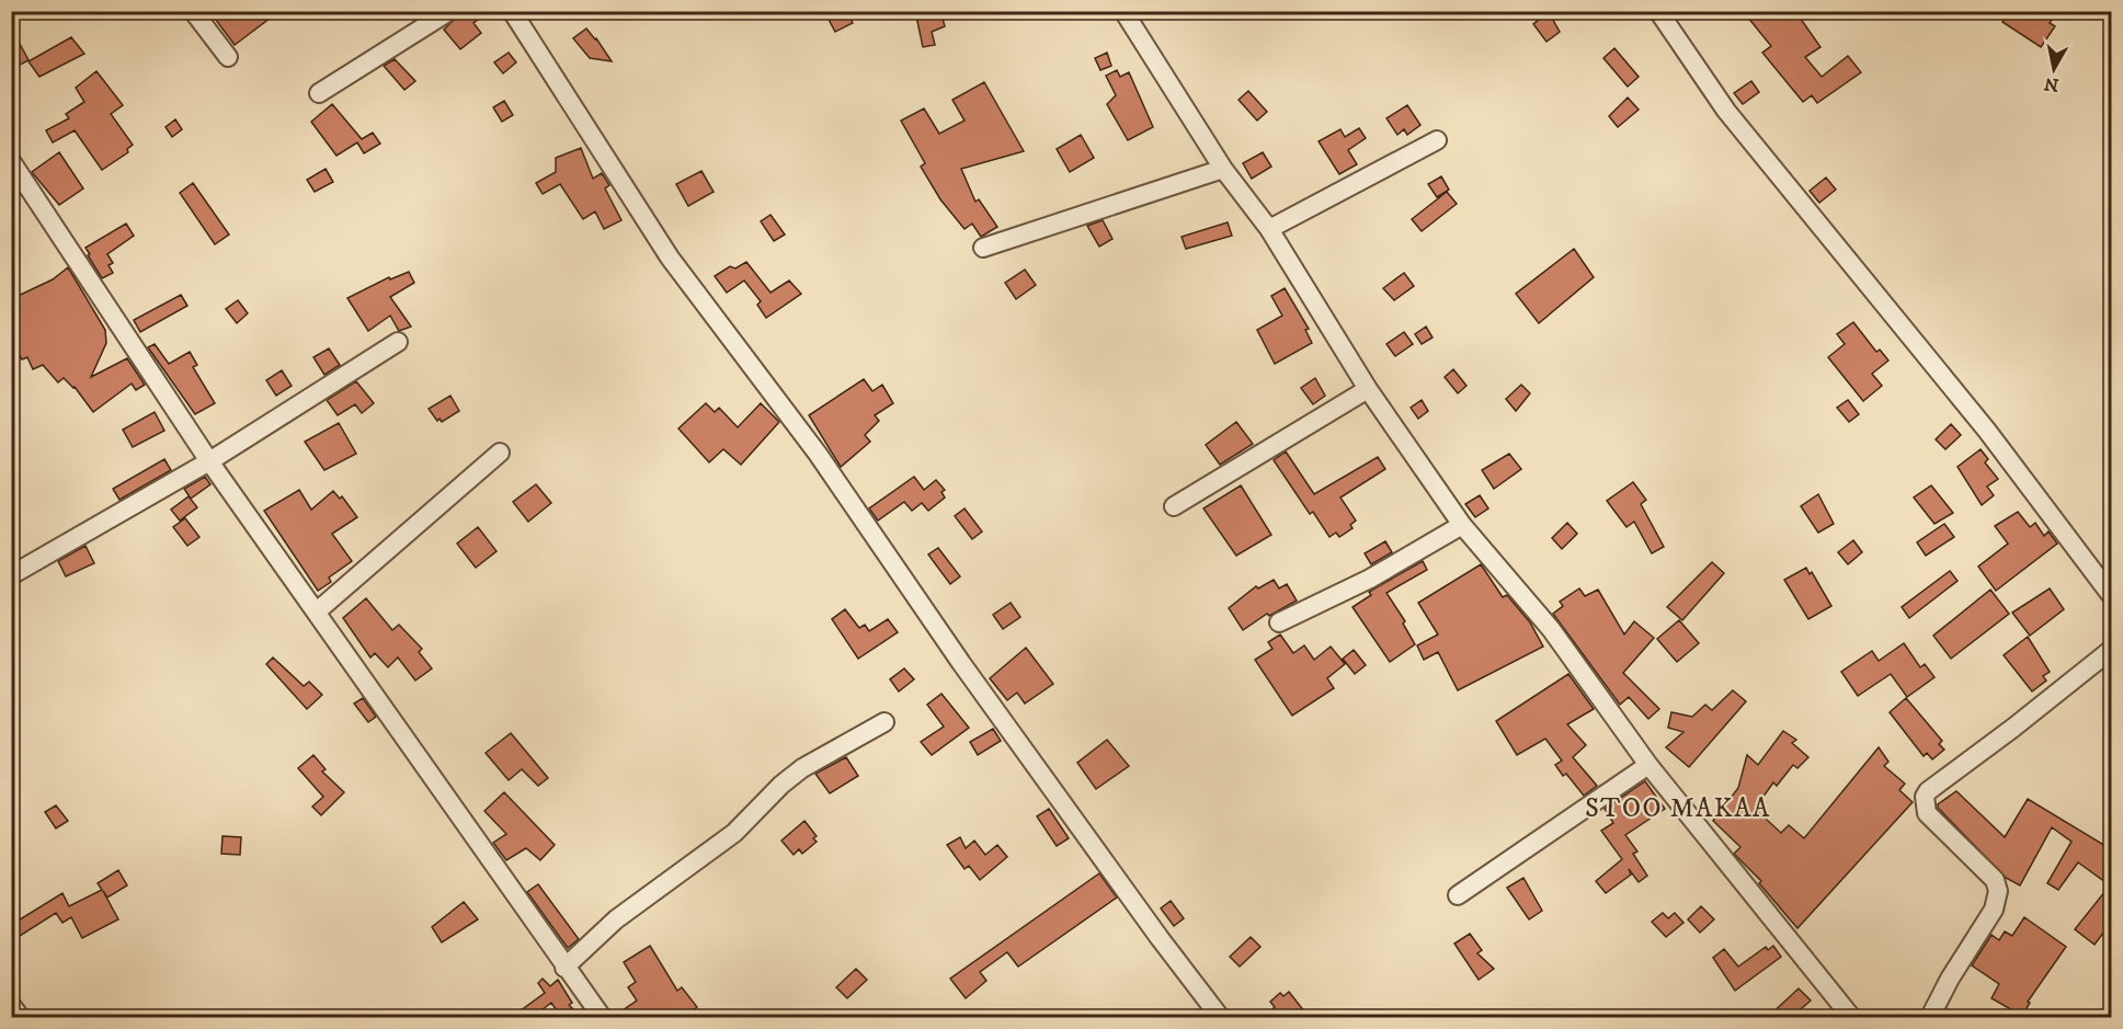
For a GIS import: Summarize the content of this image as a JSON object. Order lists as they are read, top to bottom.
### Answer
{
  "districts": ["STOO MAKAA"],
  "north": "bottom"
}
